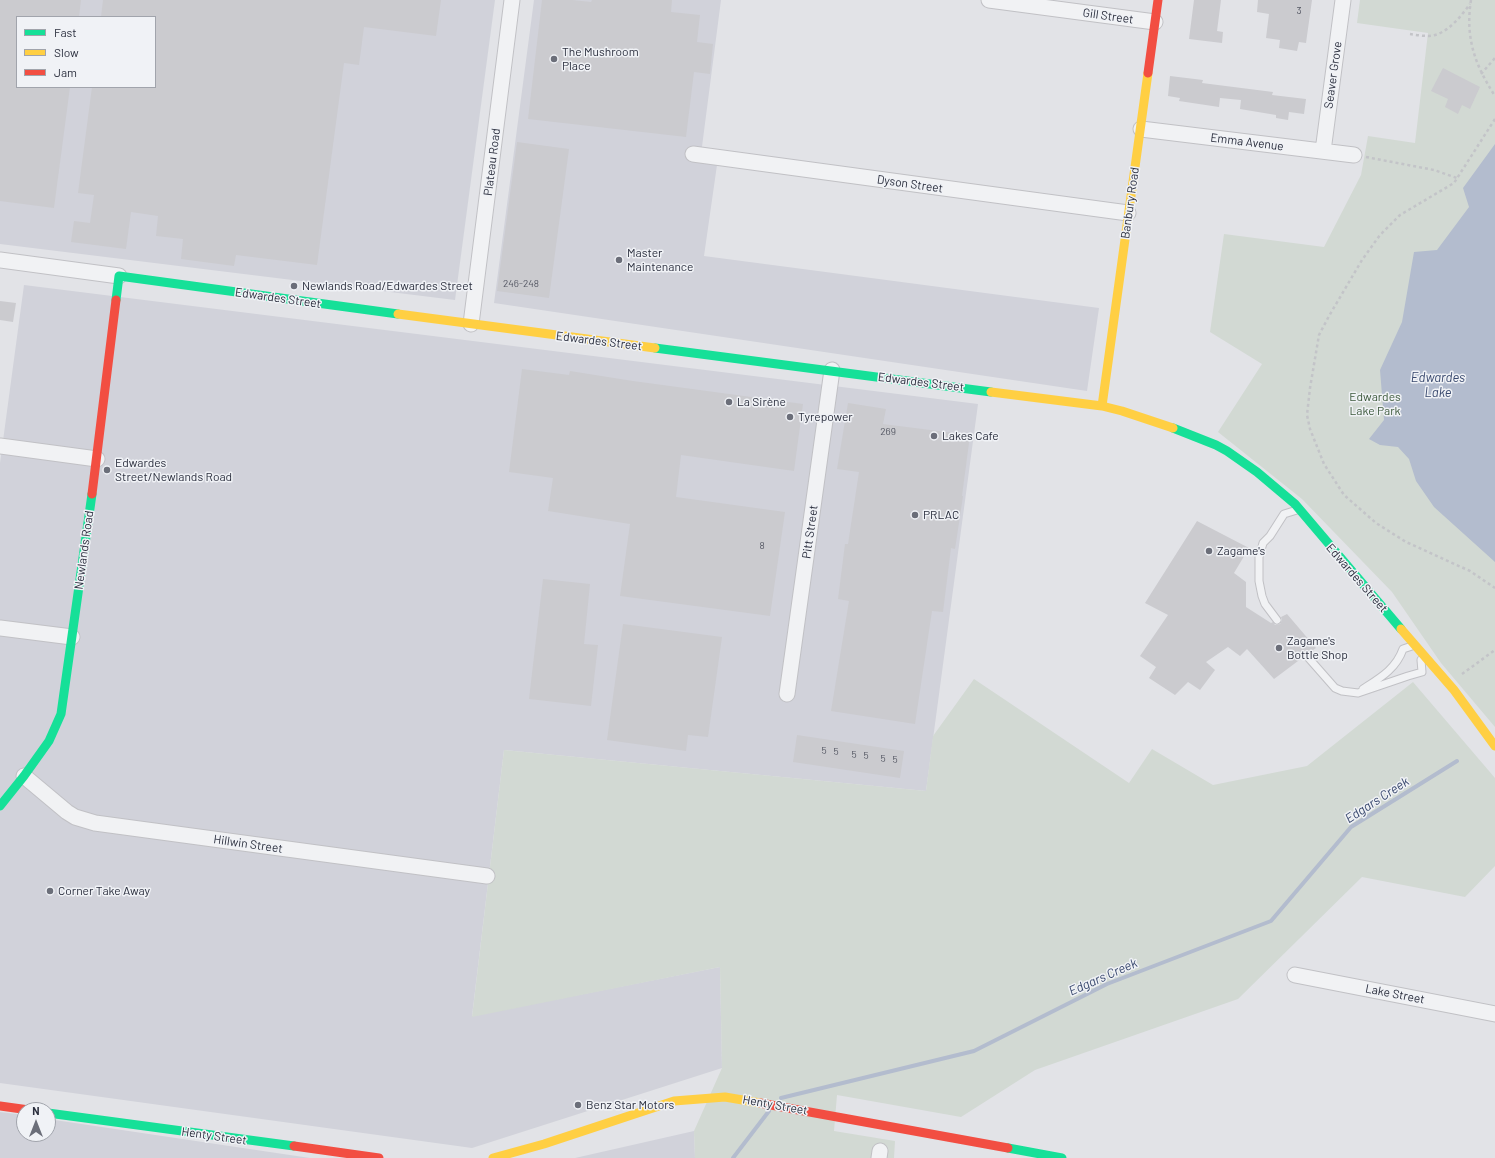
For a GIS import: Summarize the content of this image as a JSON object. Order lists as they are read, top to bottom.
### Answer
{
  "streets": {
    "street": [
      "Gill Street",
      "Seaver Grove",
      "Emma Avenue",
      "Plateau Road",
      "Dyson Street",
      "Banbury Road",
      "Edwardes Street",
      "Pitt Street",
      "Newlands Road",
      "Hillwin Street",
      "Lake Street",
      "Henty Street"
    ]
  },
  "crossings": [
    ["Gill Street", "Banbury Road"],
    ["Seaver Grove", "Emma Avenue"],
    ["Emma Avenue", "Banbury Road"],
    ["Plateau Road", "Edwardes Street"],
    ["Dyson Street", "Banbury Road"],
    ["Banbury Road", "Edwardes Street"],
    ["Edwardes Street", "Pitt Street"],
    ["Edwardes Street", "Newlands Road"],
    ["Newlands Road", "Hillwin Street"]
  ],
  "water": ["Edwardes Lake", "Edgars Creek"],
  "parks": ["Edwardes Lake Park"],
  "places": [
    "The Mushroom Place",
    "Master Maintenance",
    "Newlands Road/Edwardes Street",
    "La Sirène",
    "Tyrepower",
    "Lakes Cafe",
    "Edwardes Street/Newlands Road",
    "PRLAC",
    "Zagame's",
    "Zagame's Bottle Shop",
    "Corner Take Away",
    "Benz Star Motors"
  ],
  "house_numbers": [
    "3",
    "246-248",
    "269",
    "8",
    "5",
    "5",
    "5",
    "5",
    "5",
    "5"
  ],
  "legend": ["Fast", "Slow", "Jam"],
  "north": "top"
}
